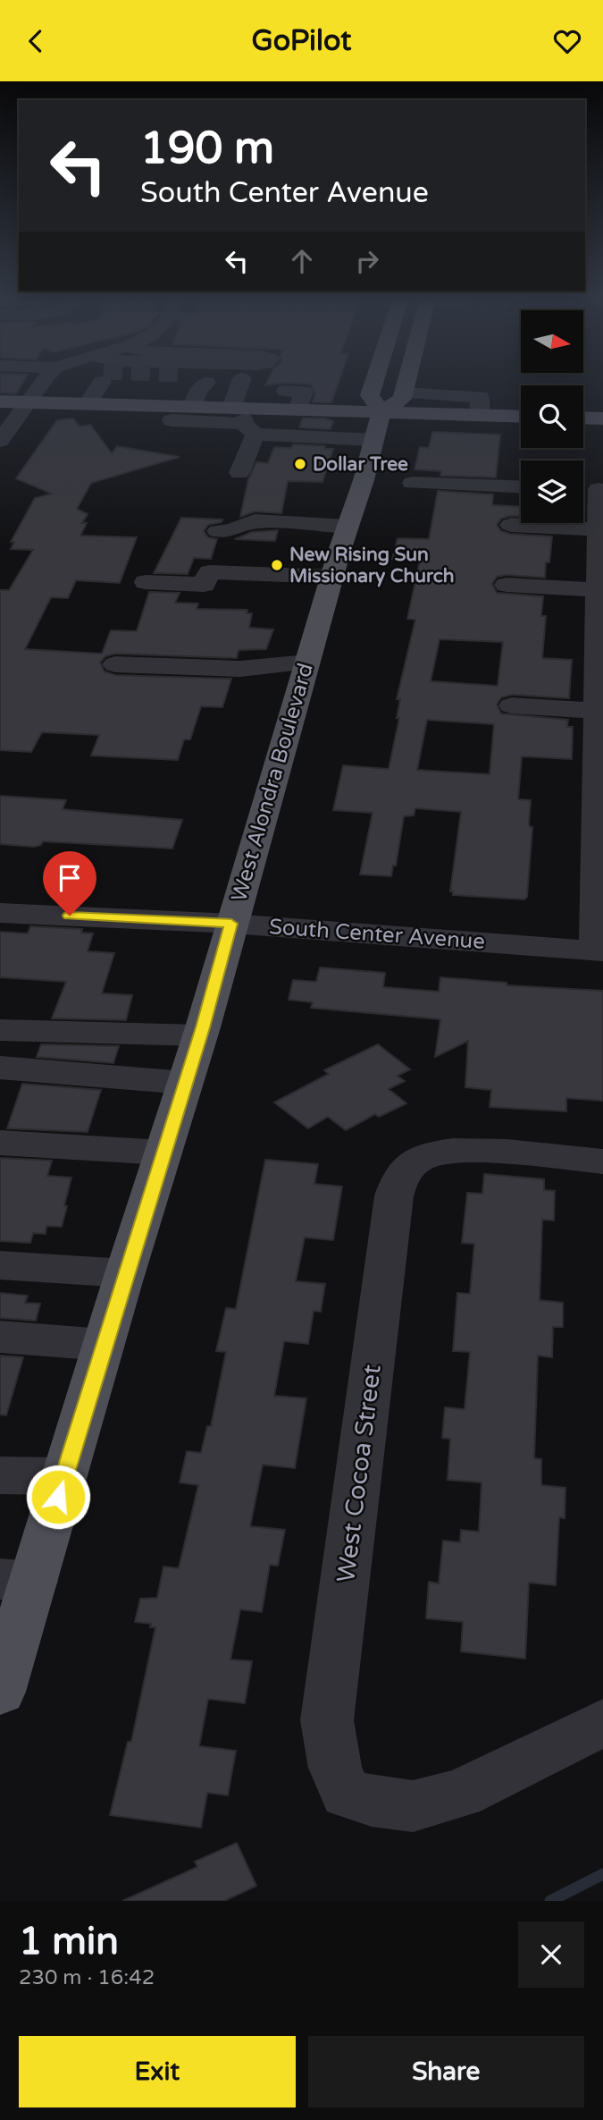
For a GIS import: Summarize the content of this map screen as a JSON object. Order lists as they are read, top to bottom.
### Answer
{
  "streets": {
    "main road": ["West Alondra Boulevard"],
    "street": ["South Center Avenue", "West Cocoa Street"]
  },
  "crossings": [
    ["West Alondra Boulevard", "South Center Avenue"]
  ],
  "places": ["Dollar Tree", "New Rising Sun Missionary Church"],
  "north": "right",
  "page": {
    "header": "GoPilot",
    "turn": ["190 m", "South Center Avenue"],
    "heading": ["1 min", "230 m · 16:42"],
    "buttons": ["Exit", "Share"]
  }
}
